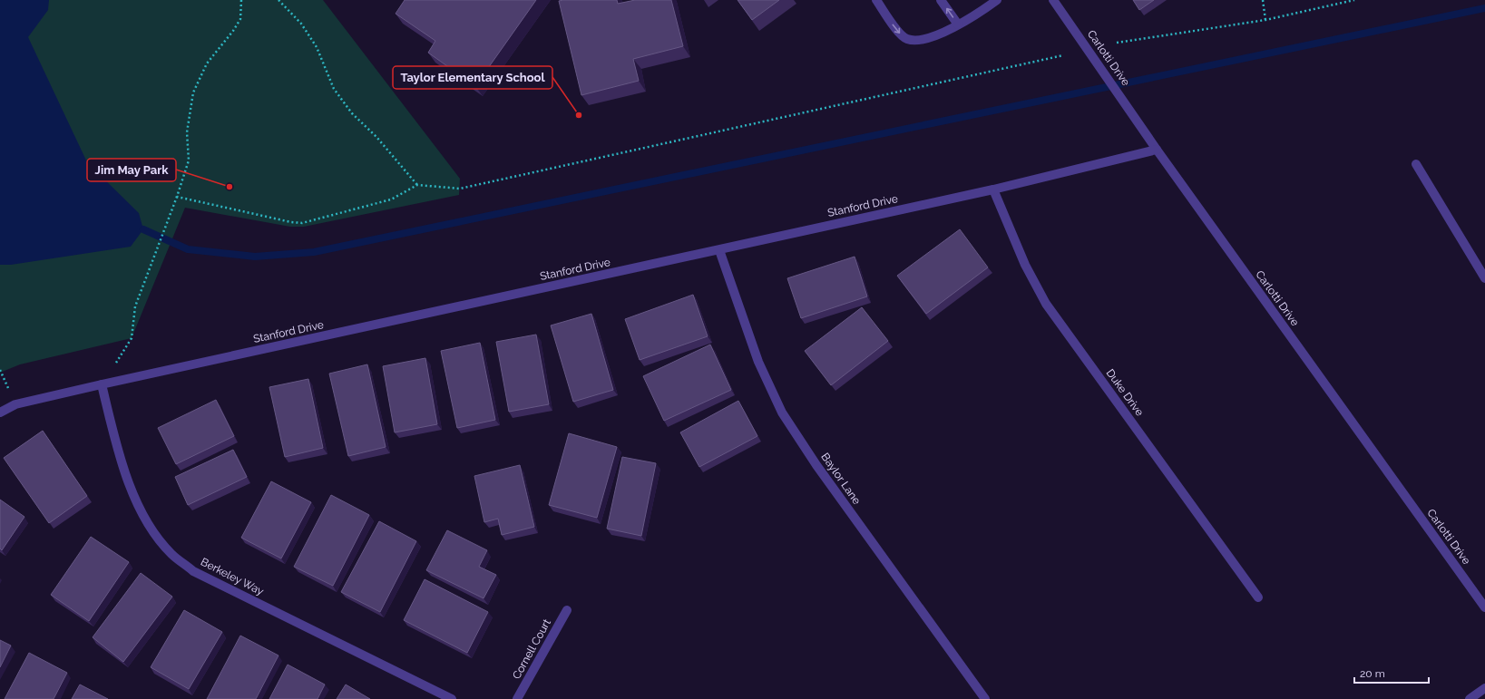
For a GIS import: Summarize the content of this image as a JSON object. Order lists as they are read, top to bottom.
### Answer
{
  "streets": {
    "street": [
      "Carlotti Drive",
      "Stanford Drive",
      "Duke Drive",
      "Baylor Lane",
      "Berkeley Way",
      "Cornell Court"
    ]
  },
  "crossings": [
    ["Carlotti Drive", "Stanford Drive"],
    ["Stanford Drive", "Duke Drive"],
    ["Stanford Drive", "Baylor Lane"],
    ["Stanford Drive", "Berkeley Way"]
  ],
  "places": ["Taylor Elementary School", "Jim May Park"],
  "scale_bar": "20 m"
}
